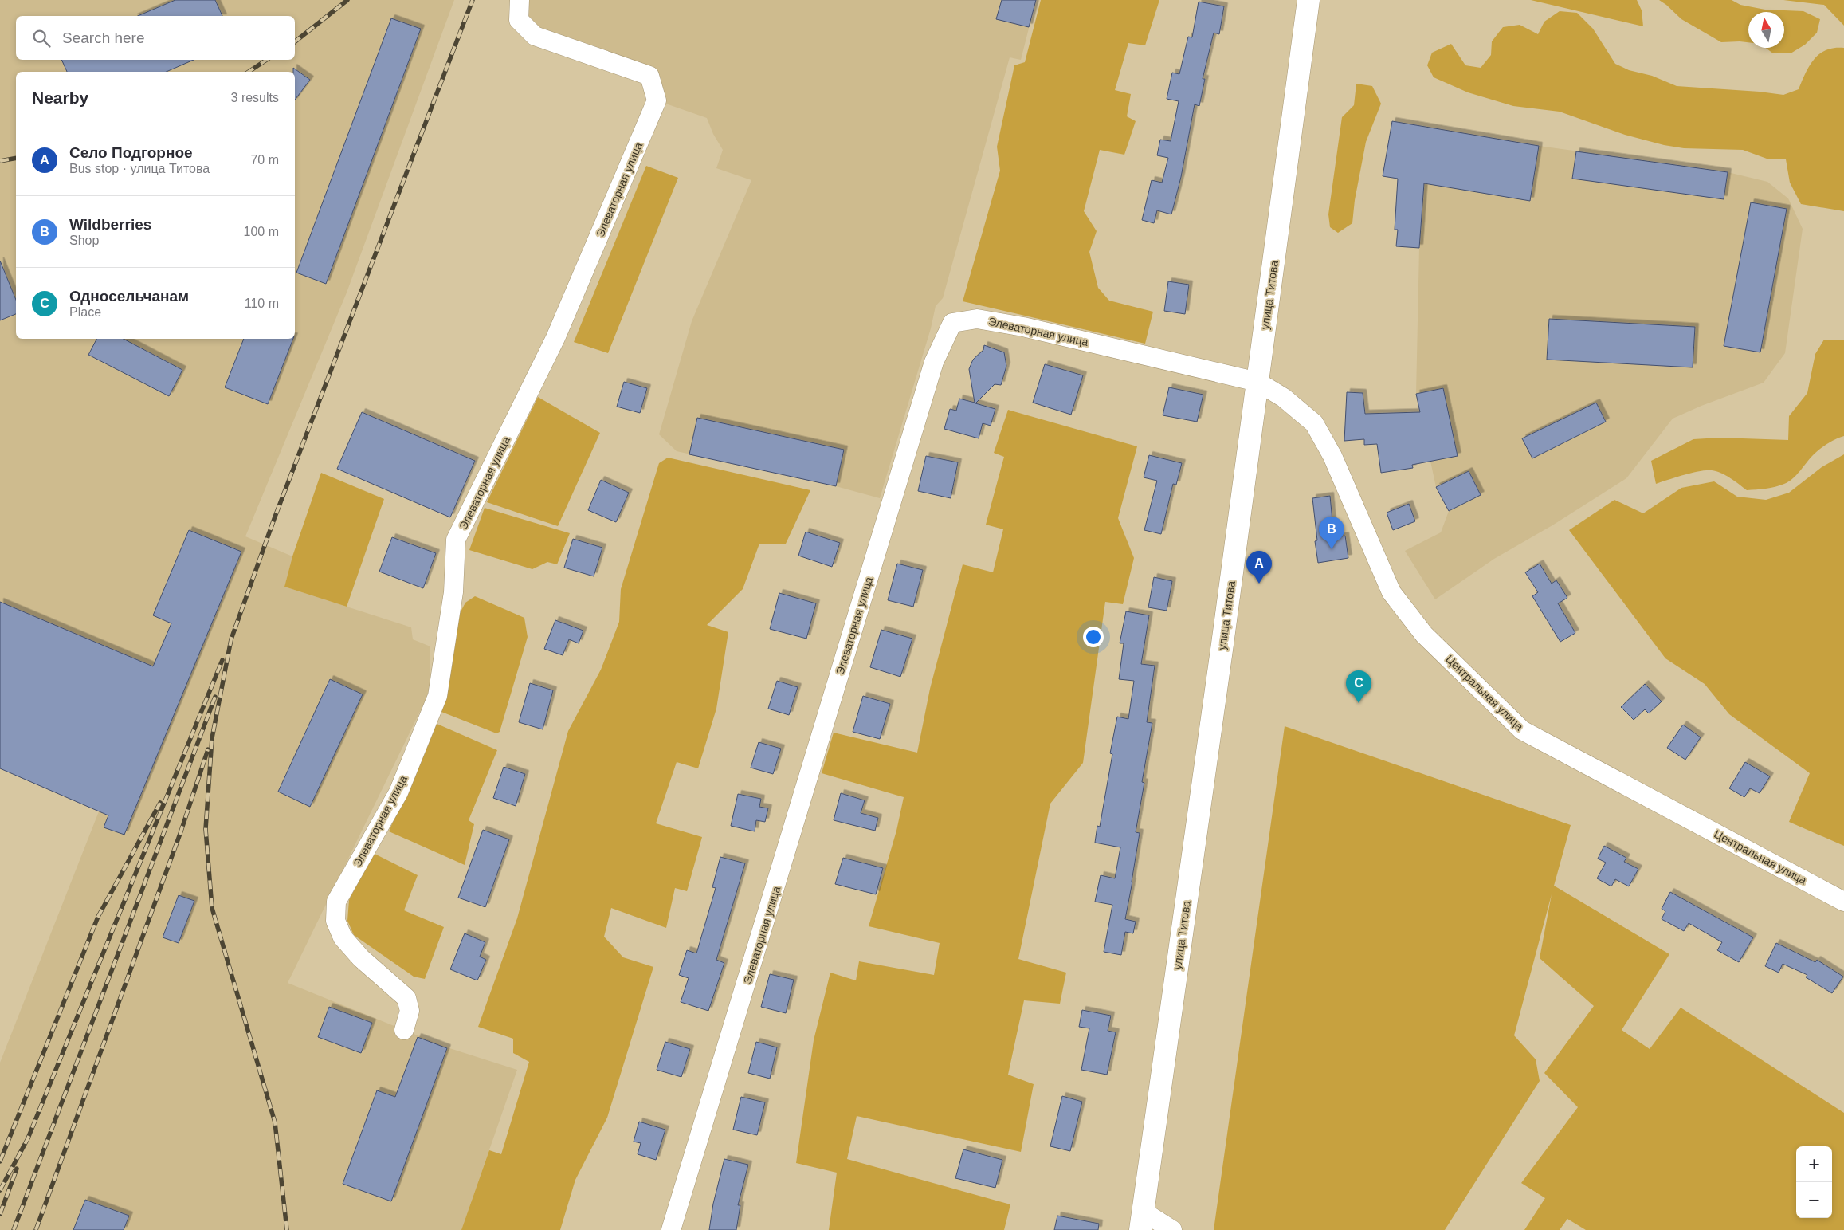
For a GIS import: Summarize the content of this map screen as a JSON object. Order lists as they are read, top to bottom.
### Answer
{
  "streets": {
    "main road": ["улица Титова"],
    "street": ["Элеваторная улица", "Центральная улица"]
  },
  "crossings": [
    ["Элеваторная улица", "улица Титова"],
    ["Элеваторная улица", "Центральная улица"],
    ["улица Титова", "Центральная улица"]
  ],
  "north": "top",
  "page": {
    "search": "Search here",
    "heading": ["Nearby", "3 results"],
    "list": [
      {
        "mark": "A",
        "name": "Село Подгорное",
        "note": "Bus stop · улица Титова",
        "value": "70 m"
      },
      {
        "mark": "B",
        "name": "Wildberries",
        "note": "Shop",
        "value": "100 m"
      },
      {
        "mark": "C",
        "name": "Односельчанам",
        "note": "Place",
        "value": "110 m"
      }
    ],
    "pins": ["B", "A", "C"],
    "map_buttons": ["+", "−"]
  }
}
